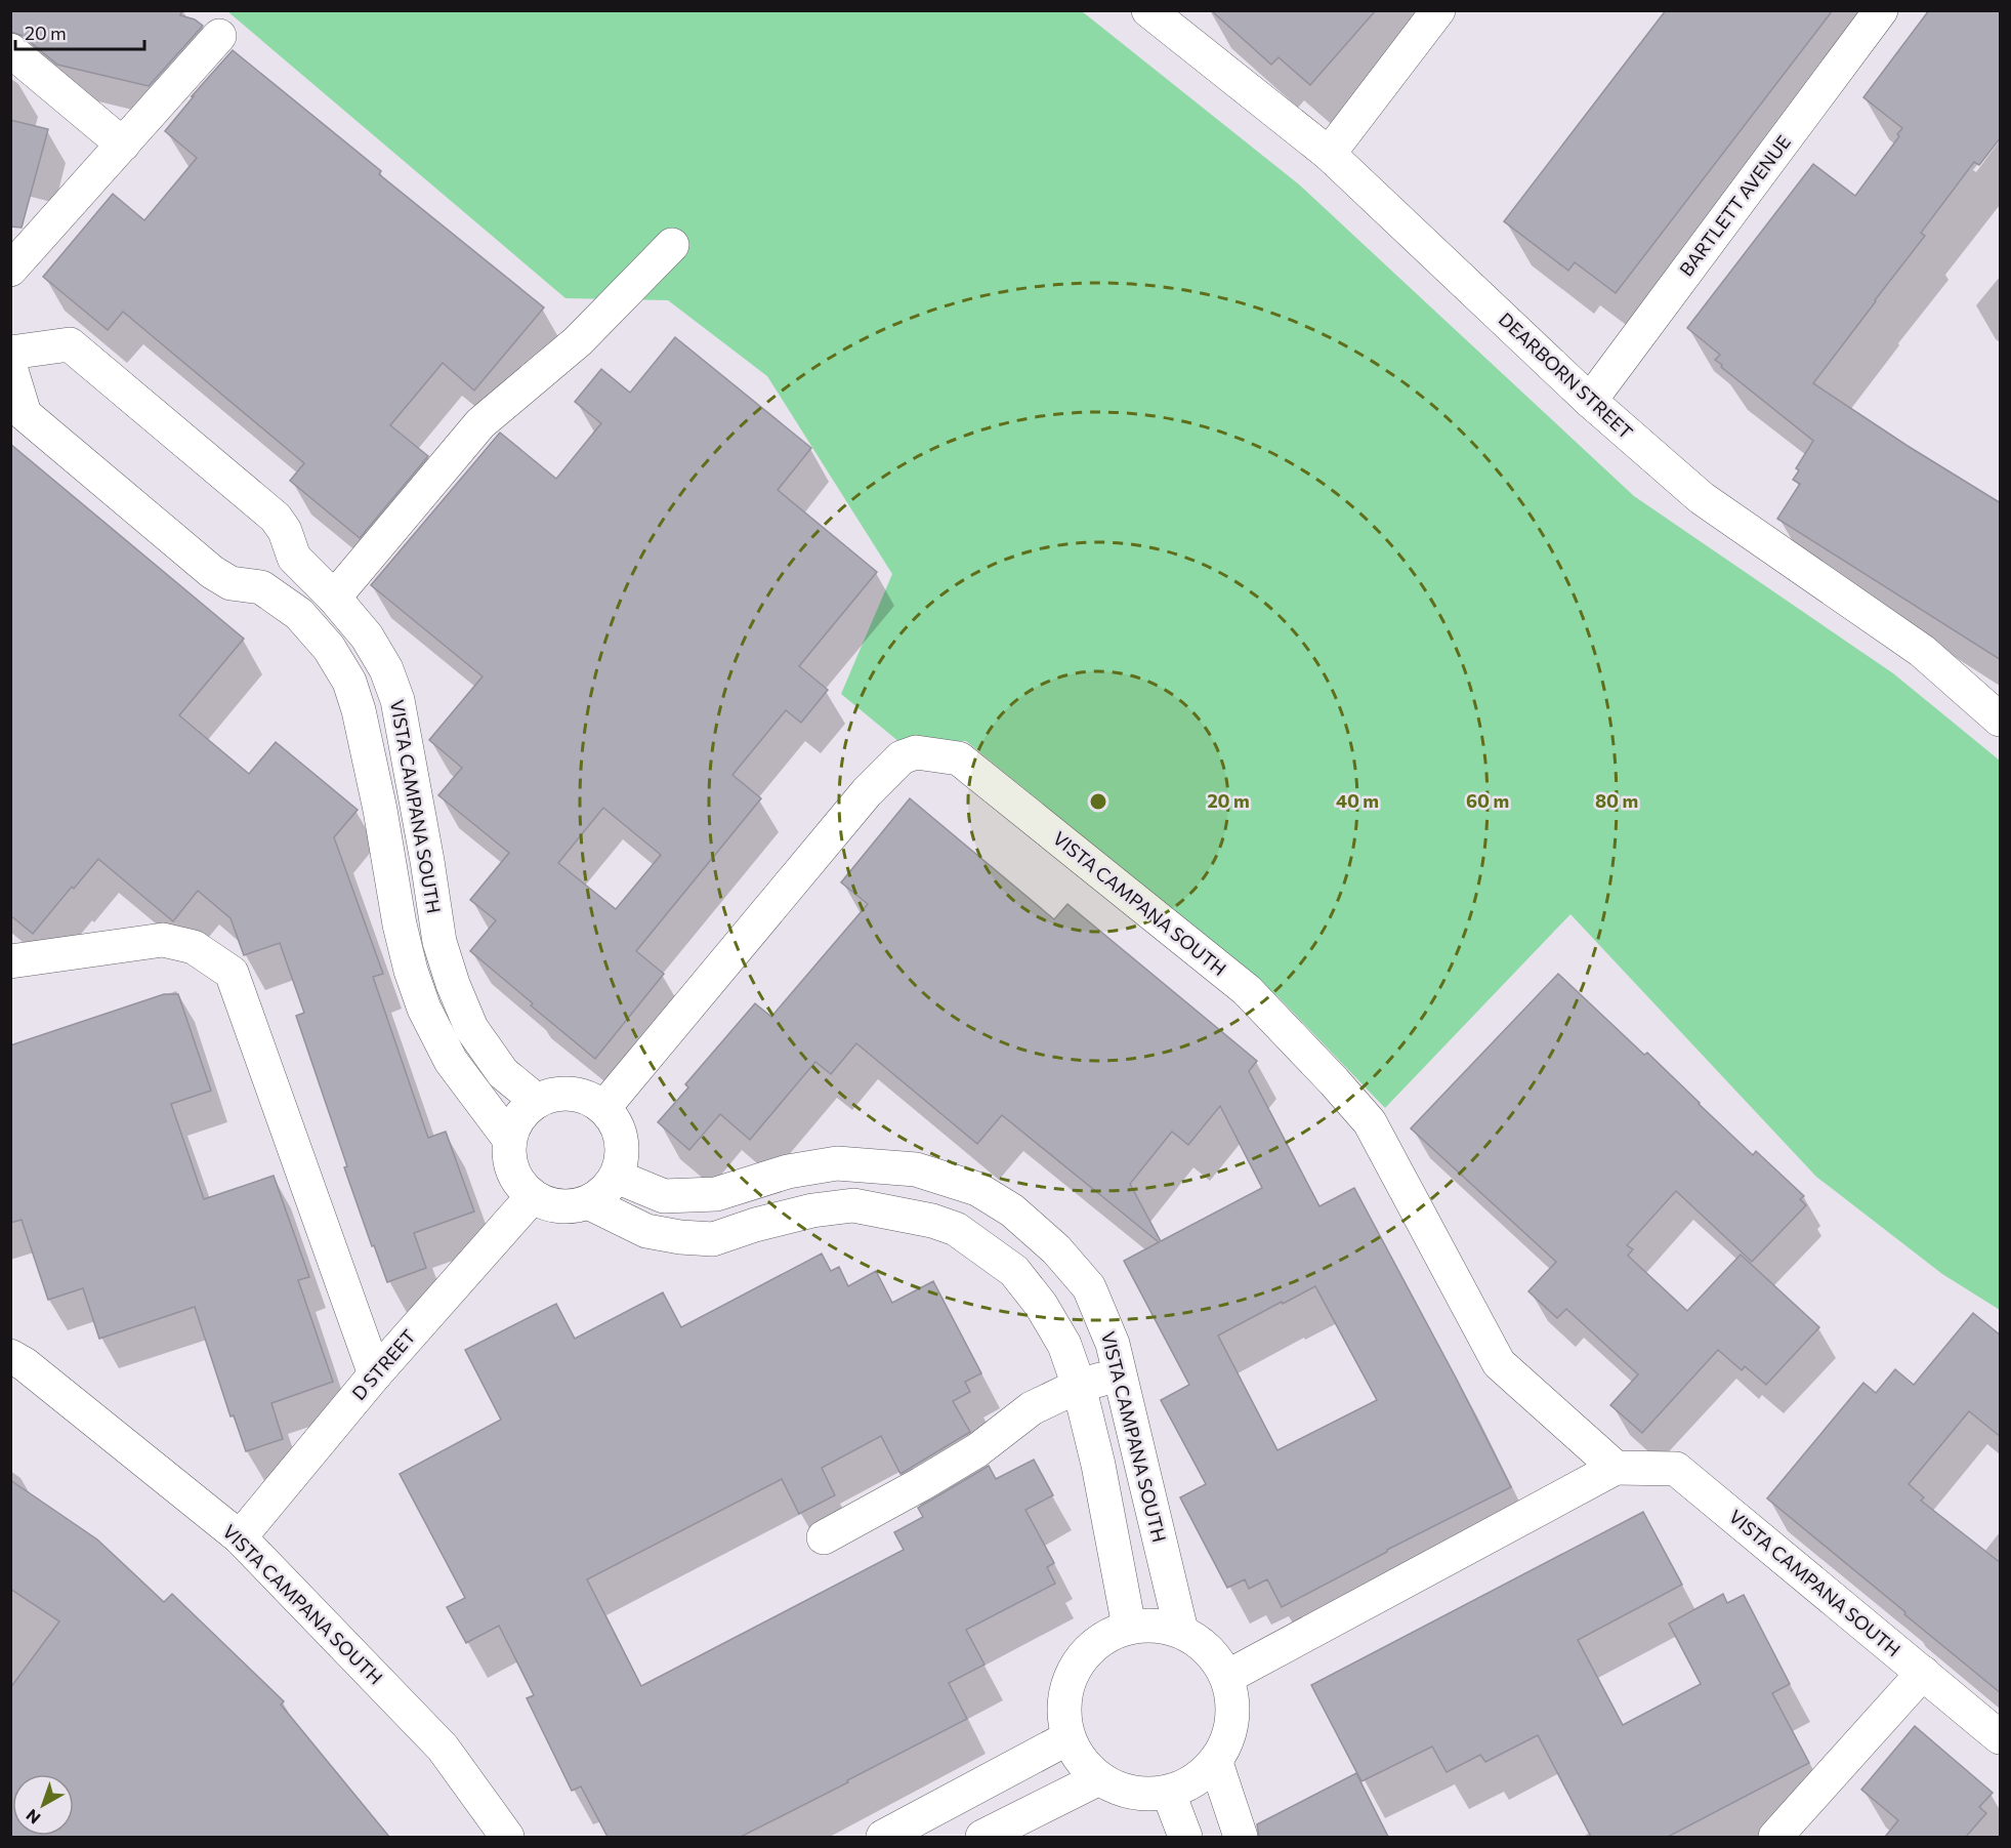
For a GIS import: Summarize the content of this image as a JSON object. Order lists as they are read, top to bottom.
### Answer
{
  "streets": {
    "street": [
      "BARTLETT AVENUE",
      "DEARBORN STREET",
      "VISTA CAMPANA SOUTH",
      "D STREET"
    ]
  },
  "crossings": [
    ["BARTLETT AVENUE", "DEARBORN STREET"],
    ["VISTA CAMPANA SOUTH", "D STREET"]
  ],
  "scale_bar": "20 m",
  "north": "bottom left",
  "rings": [
    "20 m",
    "40 m",
    "60 m",
    "80 m"
  ]
}
